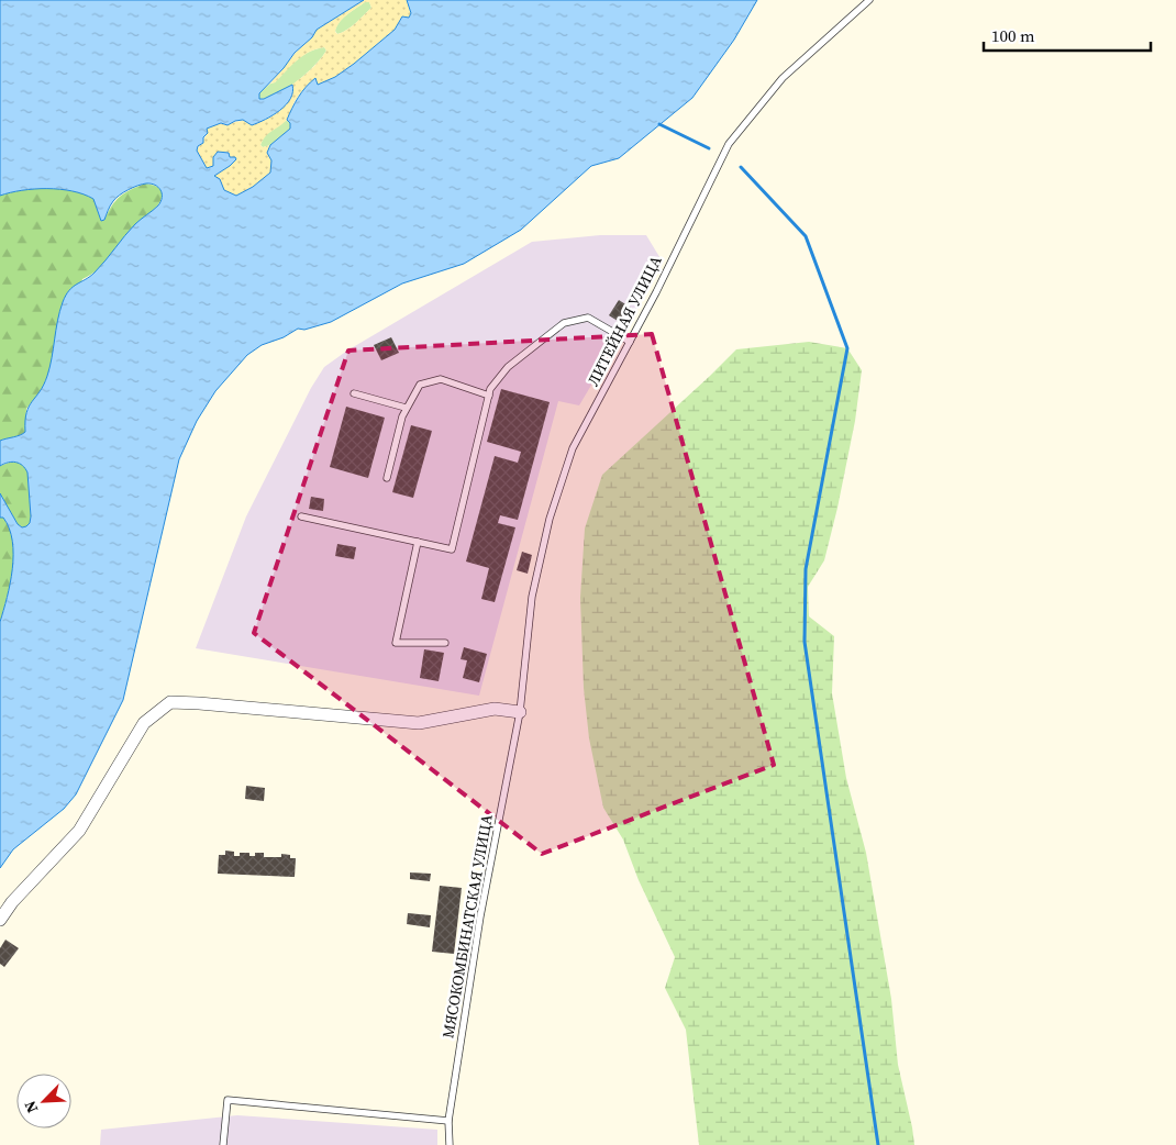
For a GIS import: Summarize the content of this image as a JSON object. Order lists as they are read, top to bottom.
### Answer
{
  "streets": {
    "lane": ["ЛИТЕЙНАЯ УЛИЦА", "МЯСОКОМБИНАТСКАЯ УЛИЦА"]
  },
  "crossings": [
    ["ЛИТЕЙНАЯ УЛИЦА", "МЯСОКОМБИНАТСКАЯ УЛИЦА"]
  ],
  "scale_bar": "100 m",
  "north": "bottom left"
}
